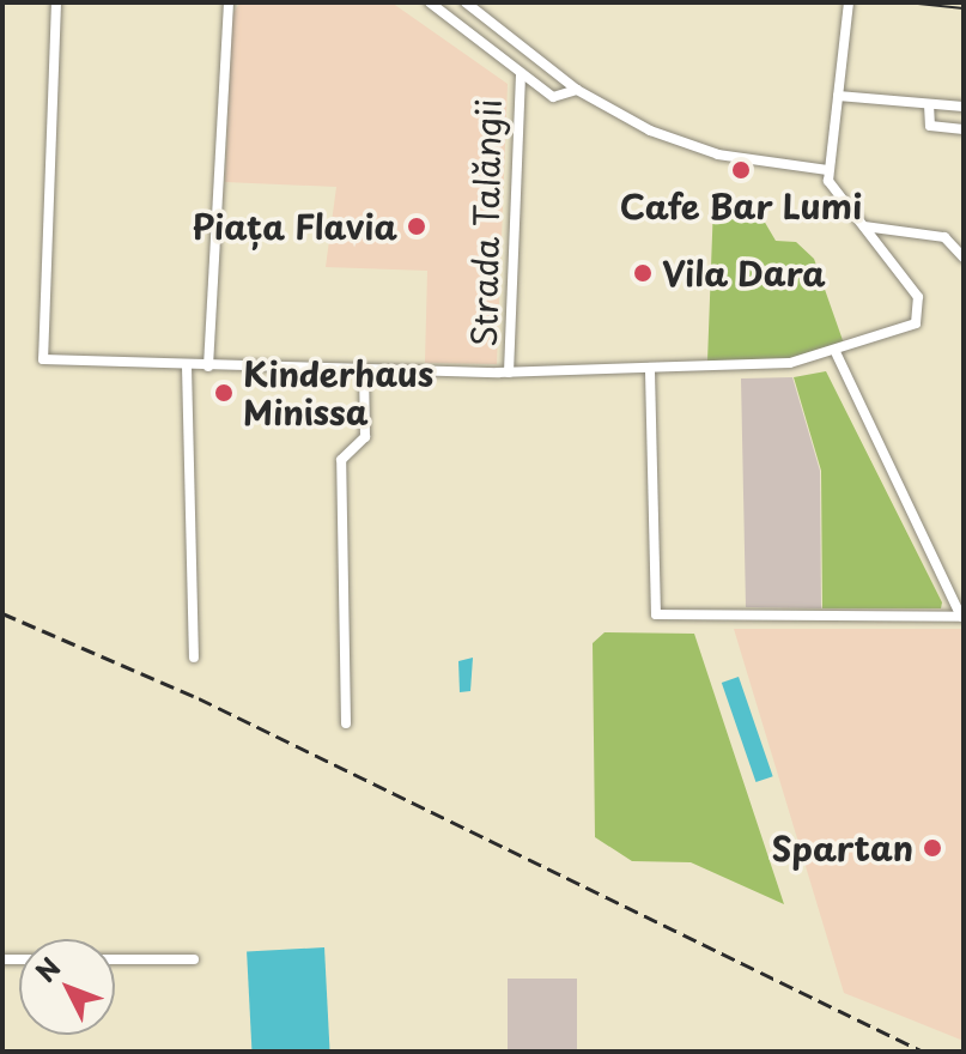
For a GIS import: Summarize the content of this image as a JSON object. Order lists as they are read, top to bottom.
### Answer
{
  "streets": {
    "street": ["Strada Talăngii"]
  },
  "places": [
    "Cafe Bar Lumi",
    "Piața Flavia",
    "Vila Dara",
    "Kinderhaus Minissa",
    "Spartan"
  ],
  "north": "top left"
}
